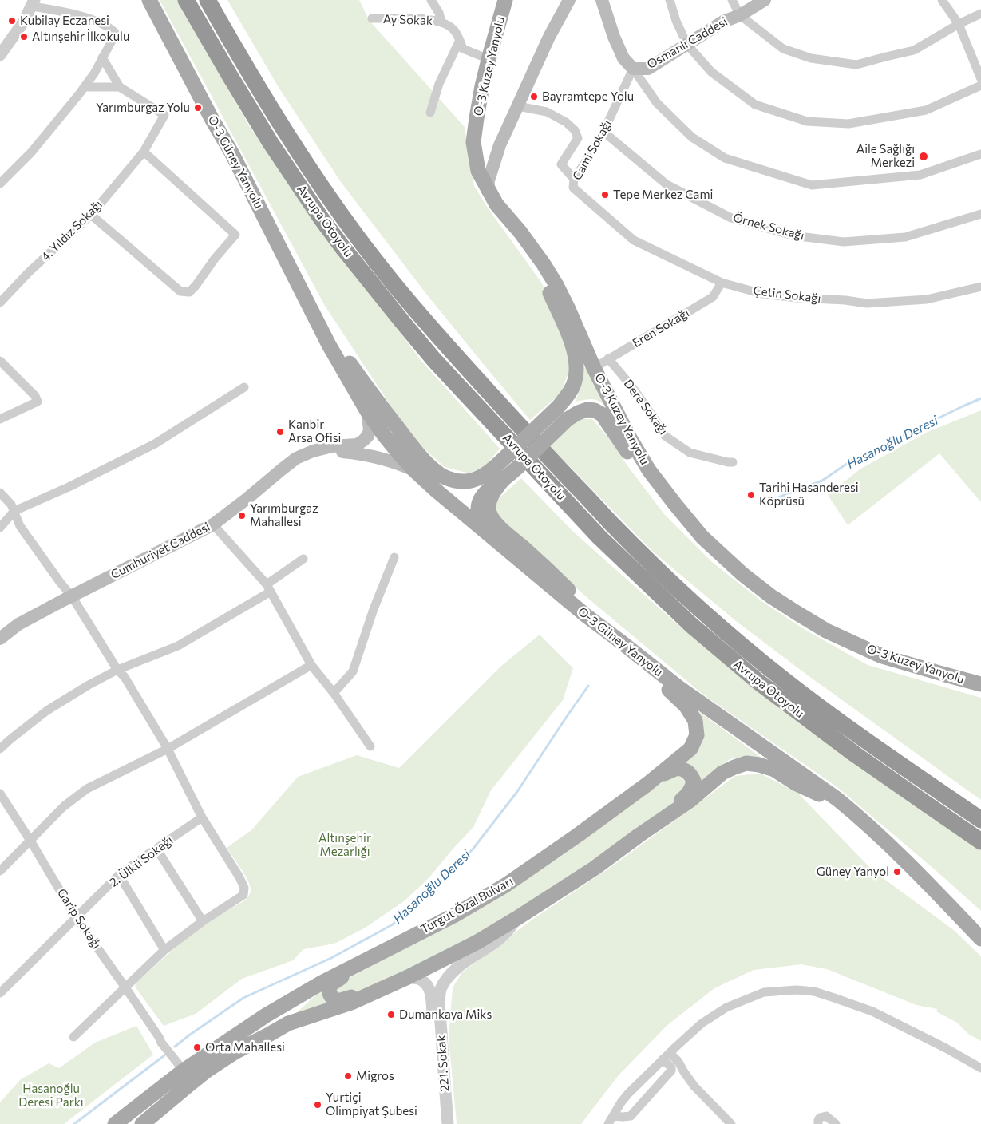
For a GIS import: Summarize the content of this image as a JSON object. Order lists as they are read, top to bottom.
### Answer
{
  "streets": {
    "highway": ["Avrupa Otoyolu"],
    "main road": [
      "Osmanlı Caddesi",
      "O-3 Kuzey Yanyolu",
      "O-3 Güney Yanyolu",
      "Cumhuriyet Caddesi",
      "Turgut Özal Bulvarı"
    ],
    "street": [
      "Ay Sokak",
      "Cami Sokağı",
      "Örnek Sokağı",
      "4. Yıldız Sokağı",
      "Çetin Sokağı",
      "Eren Sokağı",
      "Dere Sokağı",
      "2. Ülkü Sokağı",
      "Garip Sokağı",
      "221. Sokak"
    ]
  },
  "crossings": [
    ["Ay Sokak", "O-3 Kuzey Yanyolu"],
    ["Osmanlı Caddesi", "Cami Sokağı"],
    ["O-3 Kuzey Yanyolu", "Eren Sokağı"],
    ["Cami Sokağı", "Örnek Sokağı"],
    ["Cami Sokağı", "Çetin Sokağı"],
    ["O-3 Güney Yanyolu", "Cumhuriyet Caddesi"],
    ["O-3 Güney Yanyolu", "Turgut Özal Bulvarı"],
    ["Çetin Sokağı", "Eren Sokağı"],
    ["Eren Sokağı", "Dere Sokağı"],
    ["2. Ülkü Sokağı", "Garip Sokağı"],
    ["Turgut Özal Bulvarı", "Garip Sokağı"],
    ["Turgut Özal Bulvarı", "221. Sokak"]
  ],
  "water": ["Hasanoğlu Deresi"],
  "parks": ["Altınşehir Mezarlığı", "Hasanoğlu Deresi Parkı"],
  "places": [
    "Kubilay Eczanesi",
    "Altınşehir İlkokulu",
    "Bayramtepe Yolu",
    "Yarımburgaz Yolu",
    "Aile Sağlığı Merkezi",
    "Tepe Merkez Cami",
    "Kanbir Arsa Ofisi",
    "Tarihi Hasanderesi Köprüsü",
    "Yarımburgaz Mahallesi",
    "Güney Yanyol",
    "Dumankaya Miks",
    "Orta Mahallesi",
    "Migros",
    "Yurtiçi Olimpiyat Şubesi"
  ]
}
